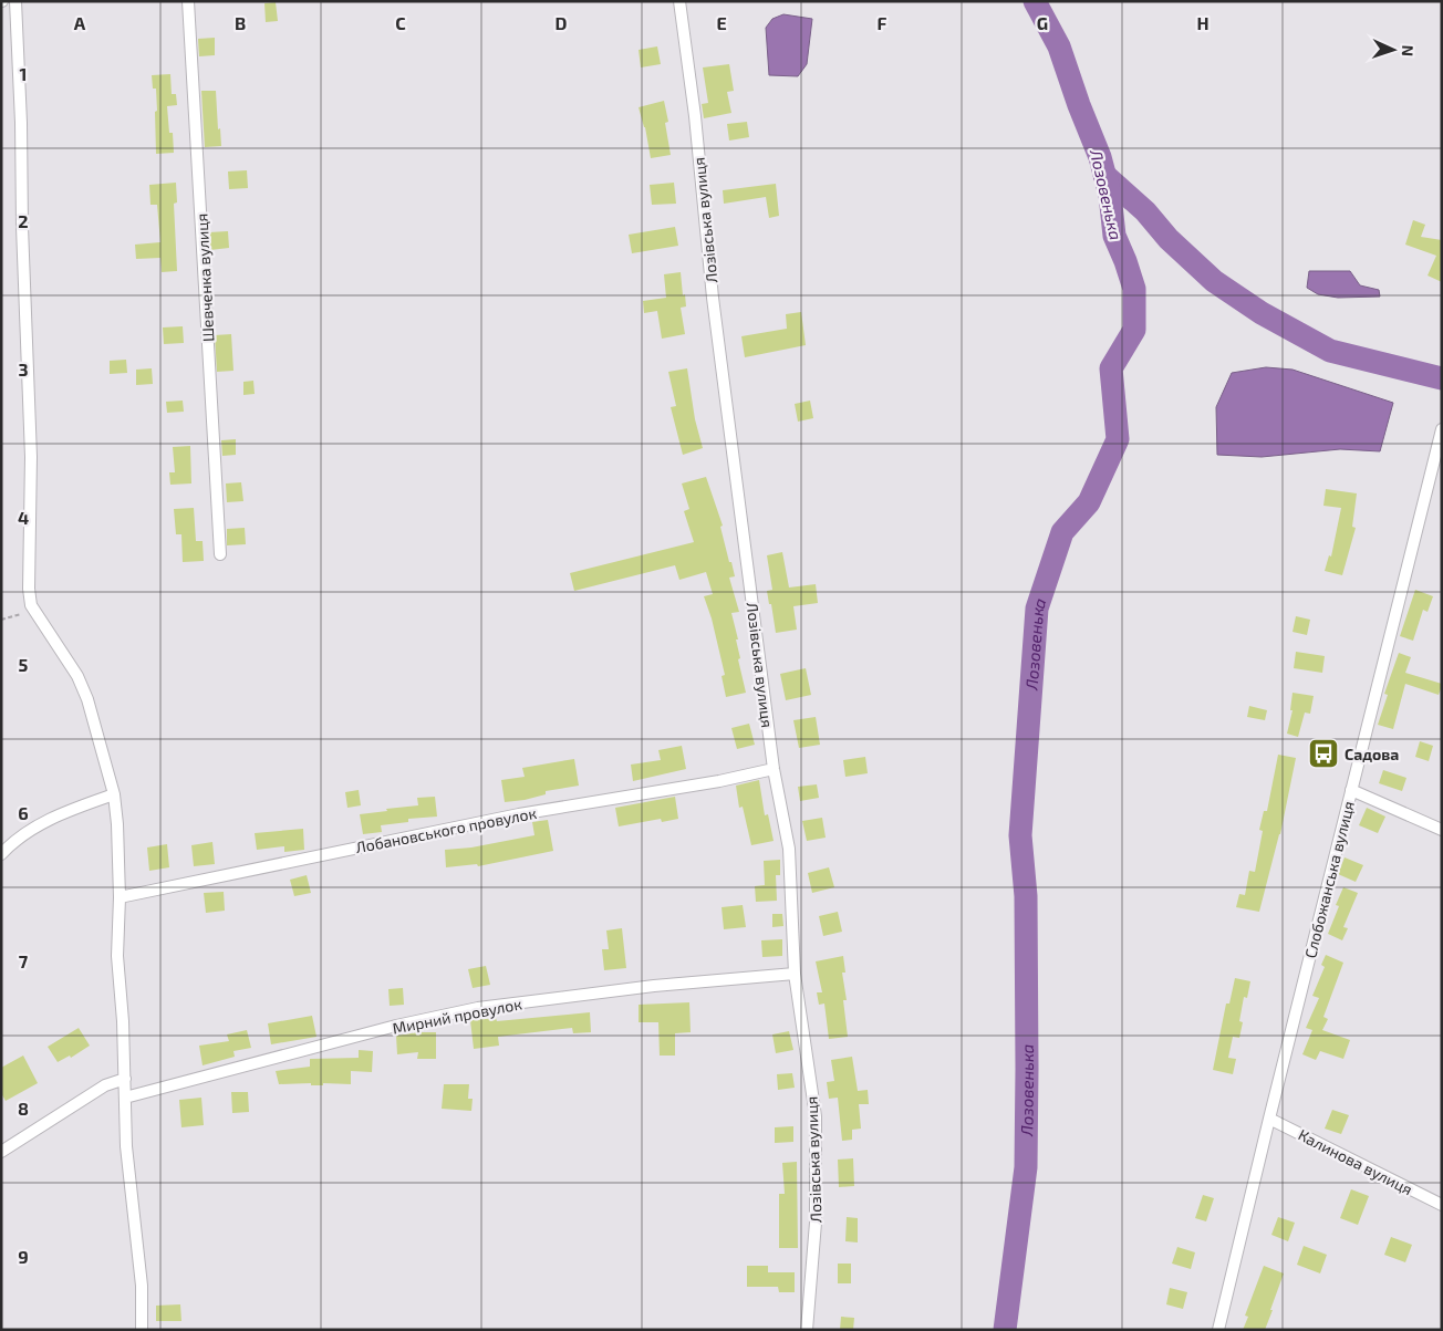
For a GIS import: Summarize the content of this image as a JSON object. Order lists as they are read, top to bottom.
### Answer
{
  "streets": {
    "street": [
      "Лозівська вулиця",
      "Шевченка вулиця",
      "Лобановського провулок",
      "Слобожанська вулиця",
      "Мирний провулок",
      "Калинова вулиця"
    ]
  },
  "crossings": [
    ["Лозівська вулиця", "Лобановського провулок"],
    ["Лозівська вулиця", "Мирний провулок"],
    ["Слобожанська вулиця", "Калинова вулиця"]
  ],
  "water": ["Лозовенька"],
  "places": {
    "bus stop": ["Садова"]
  },
  "north": "right",
  "grid": {
    "columns": [
      "A",
      "B",
      "C",
      "D",
      "E",
      "F",
      "G",
      "H"
    ],
    "rows": [
      "1",
      "2",
      "3",
      "4",
      "5",
      "6",
      "7",
      "8",
      "9"
    ]
  }
}
